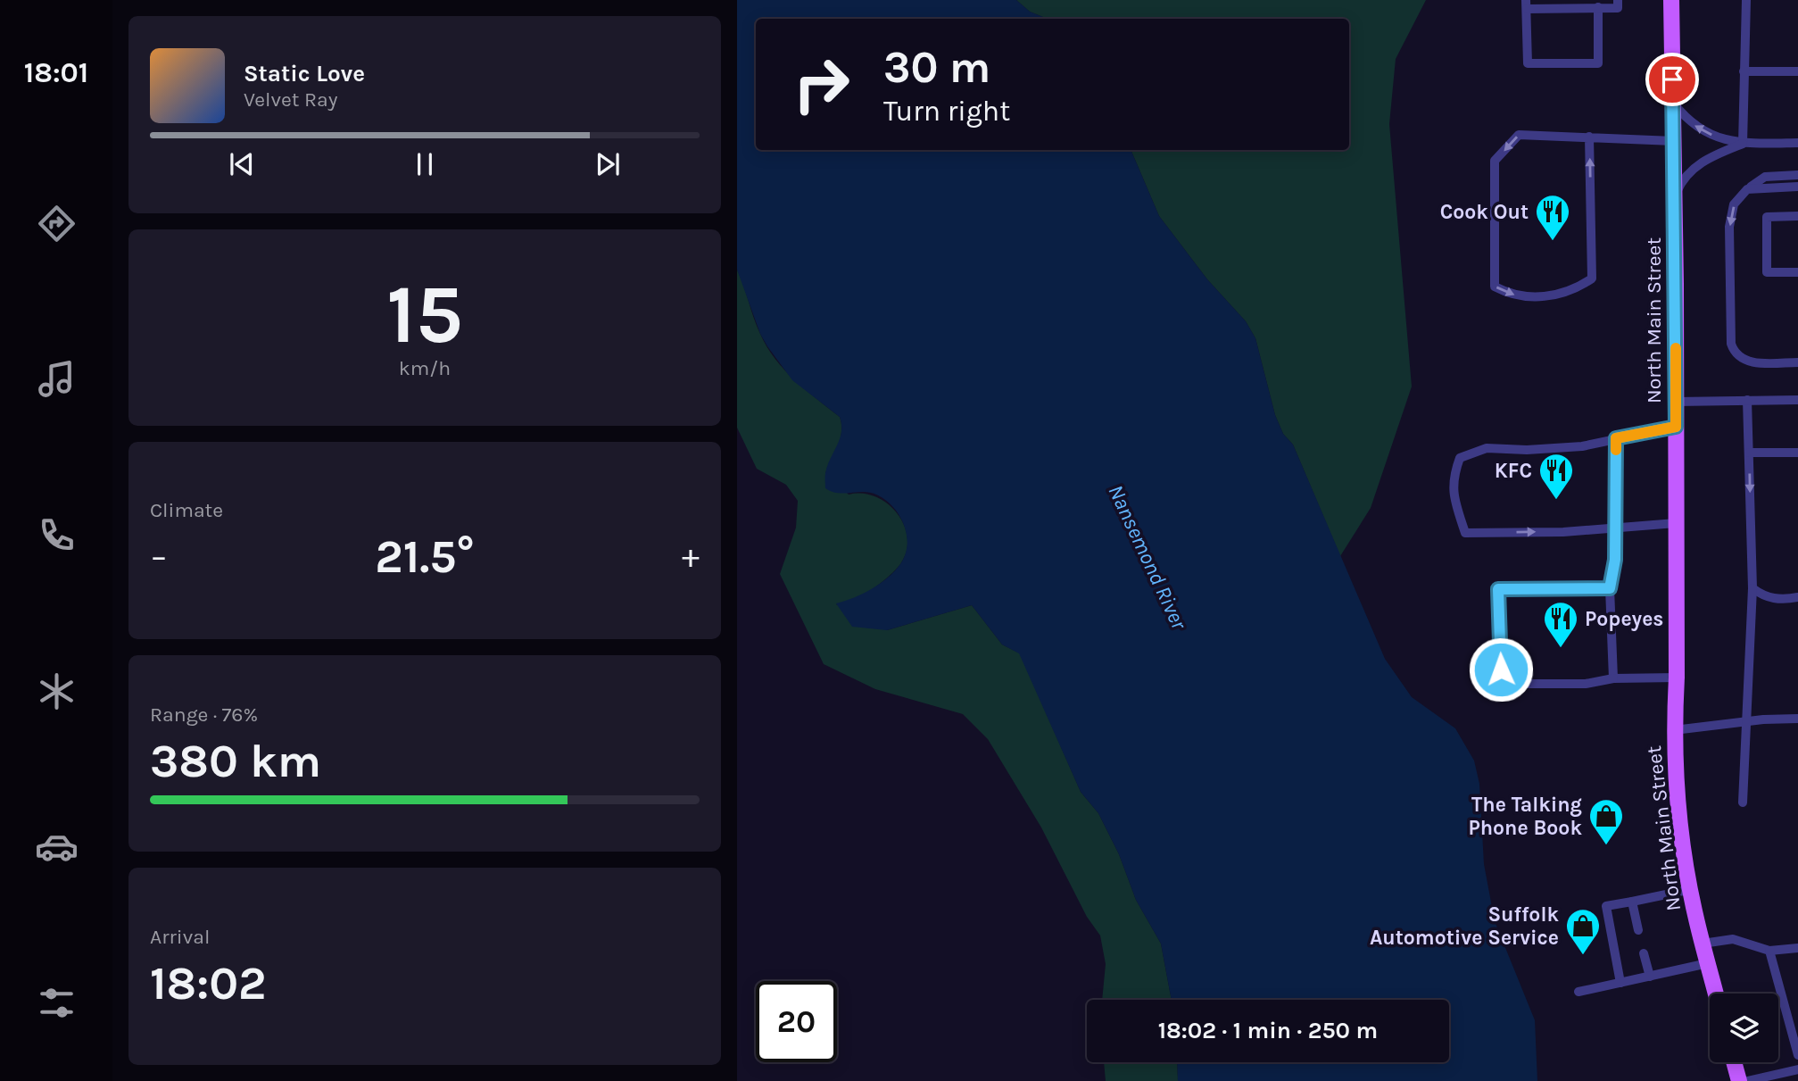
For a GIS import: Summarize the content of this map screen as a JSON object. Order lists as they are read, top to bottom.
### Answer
{
  "streets": {
    "main road": ["North Main Street"]
  },
  "water": ["Nansemond River"],
  "places": {
    "restaurant": ["Cook Out", "KFC", "Popeyes"],
    "shop": ["The Talking Phone Book", "Suffolk Automotive Service"]
  },
  "page": {
    "tabs": "18:01",
    "turn": ["30 m", "Turn right"],
    "song": ["Static Love", "Velvet Ray"],
    "tile": [
      ["15", "km/h"],
      "Climate",
      ["Range · 76%", "380 km"],
      ["Arrival", "18:02"]
    ],
    "heat": ["−", "21.5°", "+"],
    "limit": "20",
    "trip": "18:02 · 1 min · 250 m"
  }
}
